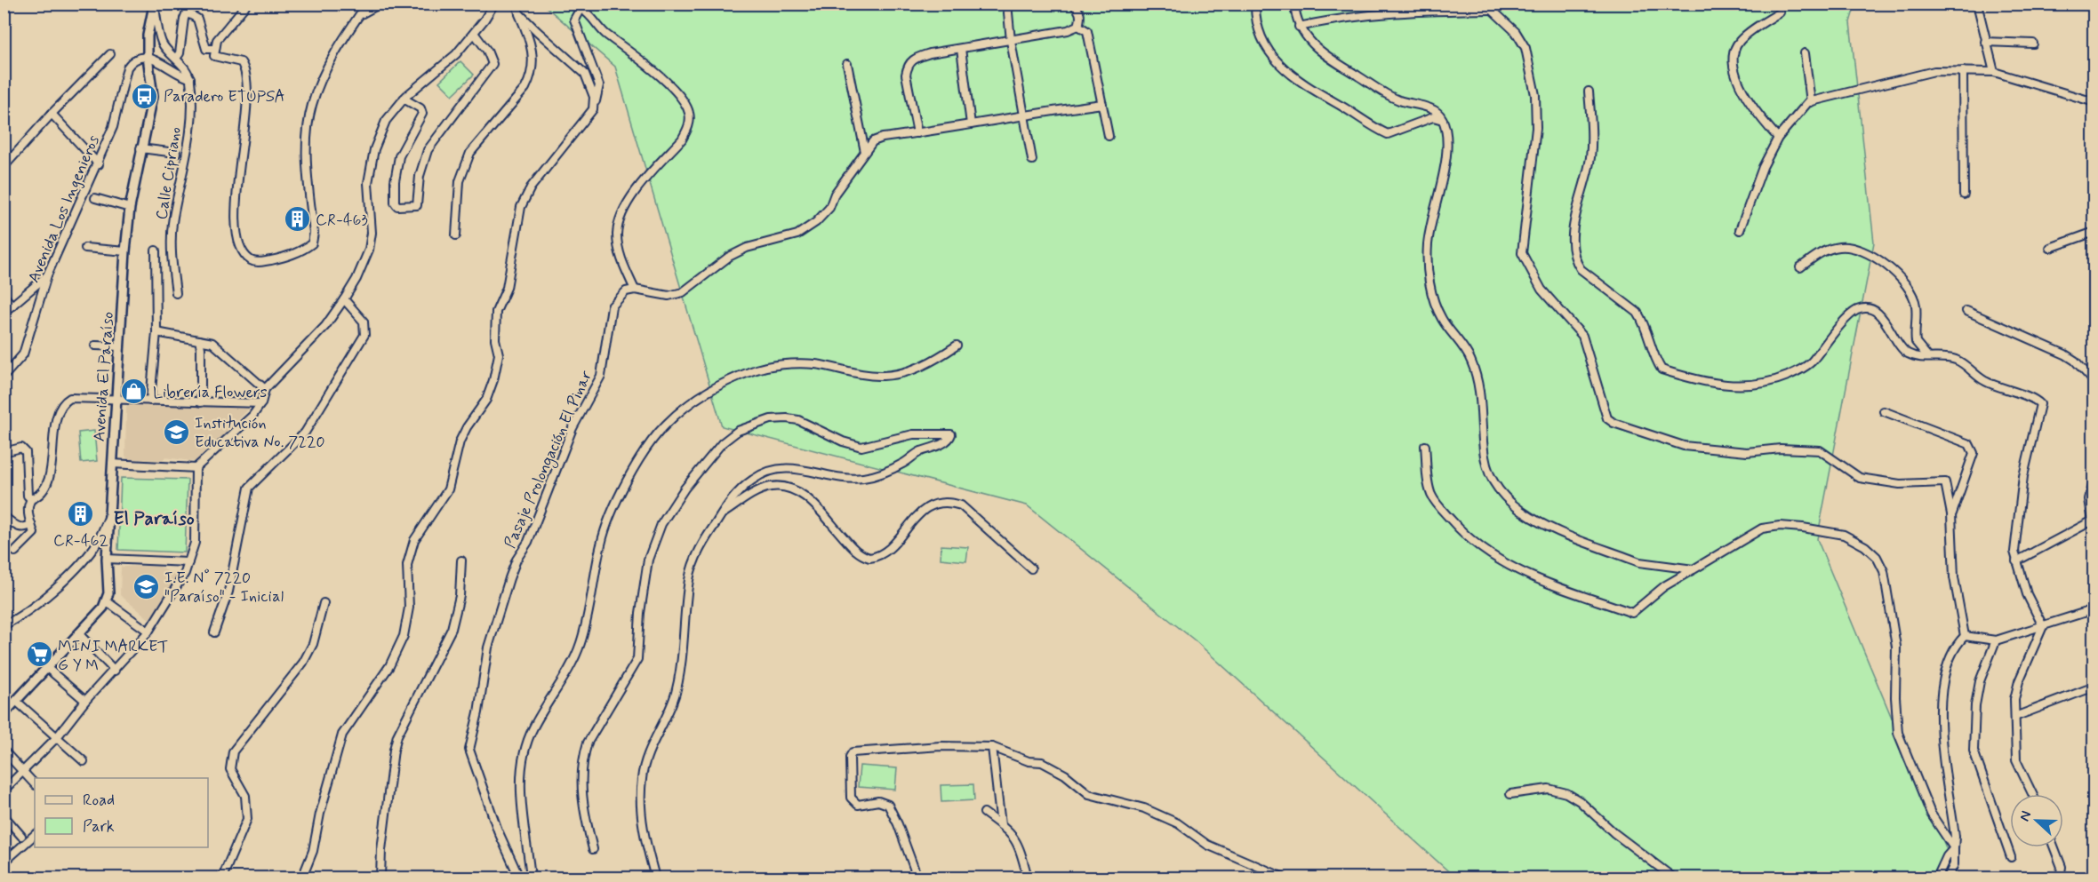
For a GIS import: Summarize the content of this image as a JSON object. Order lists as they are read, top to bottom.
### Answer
{
  "streets": {
    "street": [
      "Calle Cipriano",
      "Avenida Los Ingenieros",
      "Avenida El Paraíso",
      "Pasaje Prolongación El Pinar"
    ]
  },
  "crossings": [
    ["Avenida Los Ingenieros", "Avenida El Paraíso"]
  ],
  "districts": ["El Paraíso"],
  "places": {
    "bus stop": ["Paradero ETUPSA"],
    "building": ["CR-463", "CR-462"],
    "shop": ["Librería Flowers"],
    "school or university": ["Institución Educativa No. 7220", "I.E. N° 7220 \"Paraíso\" - Inicial"],
    "supermarket": ["MINI MARKET G Y M"]
  },
  "legend": ["Road", "Park"],
  "north": "left"
}
